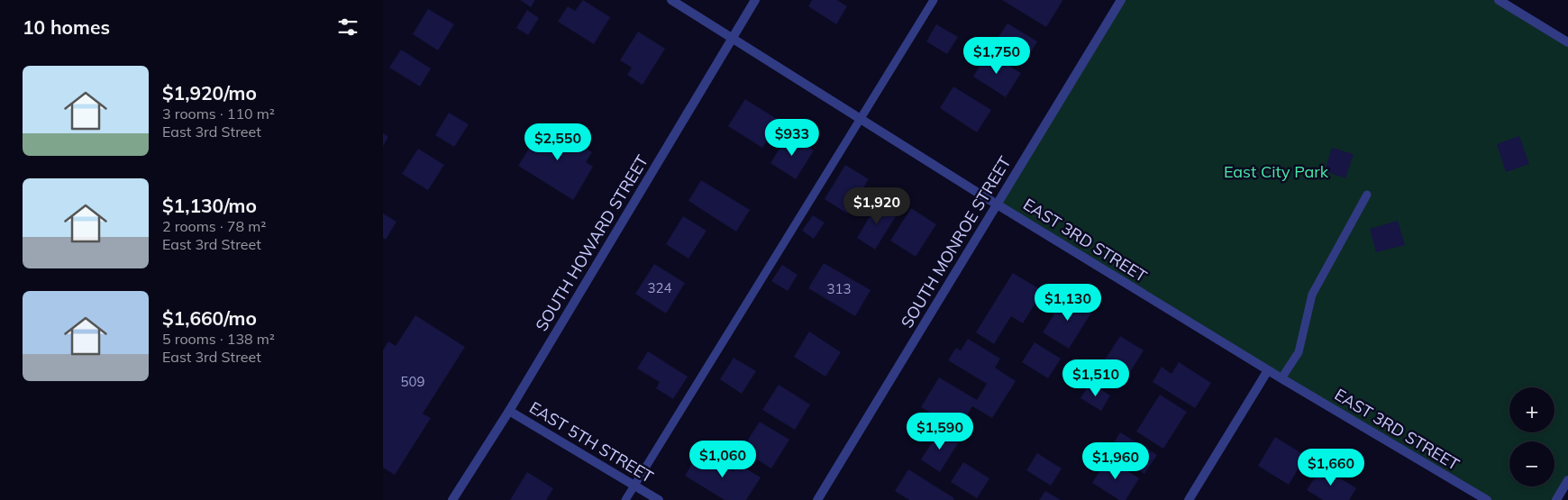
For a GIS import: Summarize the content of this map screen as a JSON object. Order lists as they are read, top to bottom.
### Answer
{
  "streets": {
    "street": [
      "EAST 3RD STREET",
      "SOUTH MONROE STREET",
      "SOUTH HOWARD STREET",
      "EAST 5TH STREET"
    ]
  },
  "crossings": [
    ["EAST 3RD STREET", "SOUTH MONROE STREET"],
    ["EAST 3RD STREET", "SOUTH HOWARD STREET"],
    ["SOUTH HOWARD STREET", "EAST 5TH STREET"]
  ],
  "parks": ["East City Park"],
  "house_numbers": ["324", "313", "509"],
  "page": {
    "heading": "10 homes",
    "price": [
      "$1,750",
      "$933",
      "$2,550",
      "$1,920",
      "$1,130",
      "$1,510",
      "$1,590",
      "$1,060",
      "$1,960",
      "$1,660"
    ],
    "list": [
      {
        "name": "$1,920/mo",
        "note": "3 rooms · 110 m² · East 3rd Street"
      },
      {
        "name": "$1,130/mo",
        "note": "2 rooms · 78 m² · East 3rd Street"
      },
      {
        "name": "$1,660/mo",
        "note": "5 rooms · 138 m² · East 3rd Street"
      }
    ],
    "map_buttons": ["+", "−"]
  }
}
